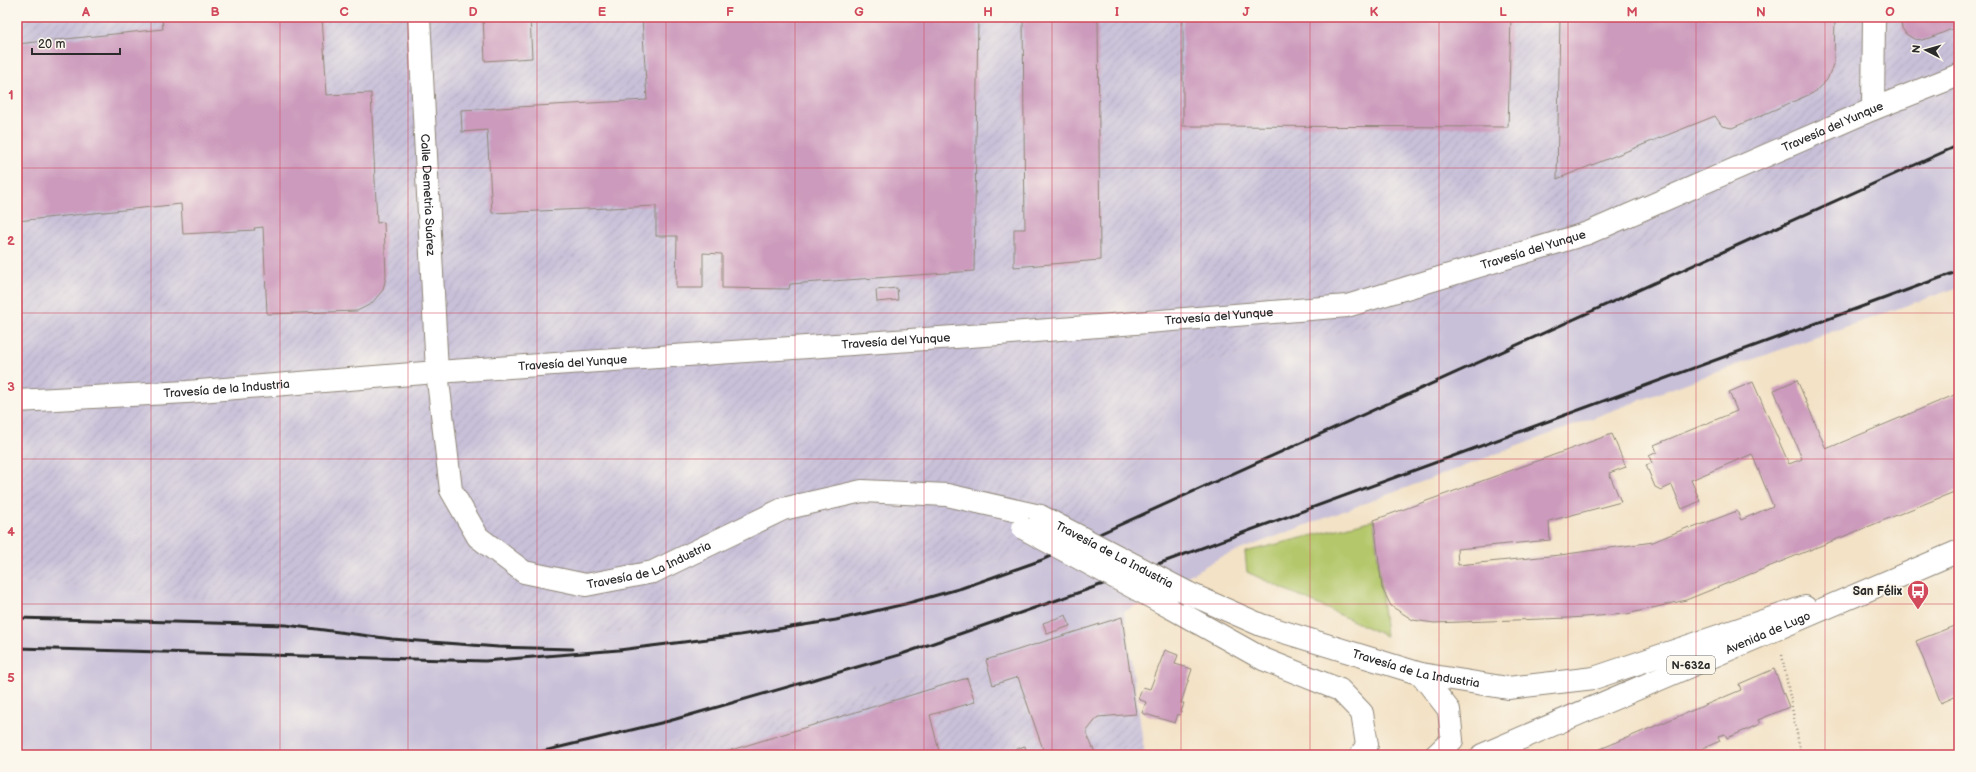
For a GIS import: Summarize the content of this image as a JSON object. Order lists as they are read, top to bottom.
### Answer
{
  "streets": {
    "street": [
      "Travesía del Yunque",
      "Calle Demetria Suárez",
      "Travesía de la Industria",
      "Travesía de La Industria",
      "Avenida de Lugo",
      "N-632a"
    ]
  },
  "crossings": [
    ["Travesía del Yunque", "Calle Demetria Suárez"],
    ["Travesía del Yunque", "Travesía de la Industria"],
    ["Travesía del Yunque", "Travesía de La Industria"],
    ["Calle Demetria Suárez", "Travesía de la Industria"],
    ["Calle Demetria Suárez", "Travesía de La Industria"],
    ["Travesía de la Industria", "Travesía de La Industria"],
    ["Travesía de La Industria", "Avenida de Lugo"],
    ["Travesía de La Industria", "N-632a"],
    ["Avenida de Lugo", "N-632a"]
  ],
  "places": {
    "bus stop": ["San Félix"]
  },
  "scale_bar": "20 m",
  "north": "left",
  "grid": {
    "columns": [
      "A",
      "B",
      "C",
      "D",
      "E",
      "F",
      "G",
      "H",
      "I",
      "J",
      "K",
      "L",
      "M",
      "N",
      "O"
    ],
    "rows": [
      "1",
      "2",
      "3",
      "4",
      "5"
    ]
  }
}
